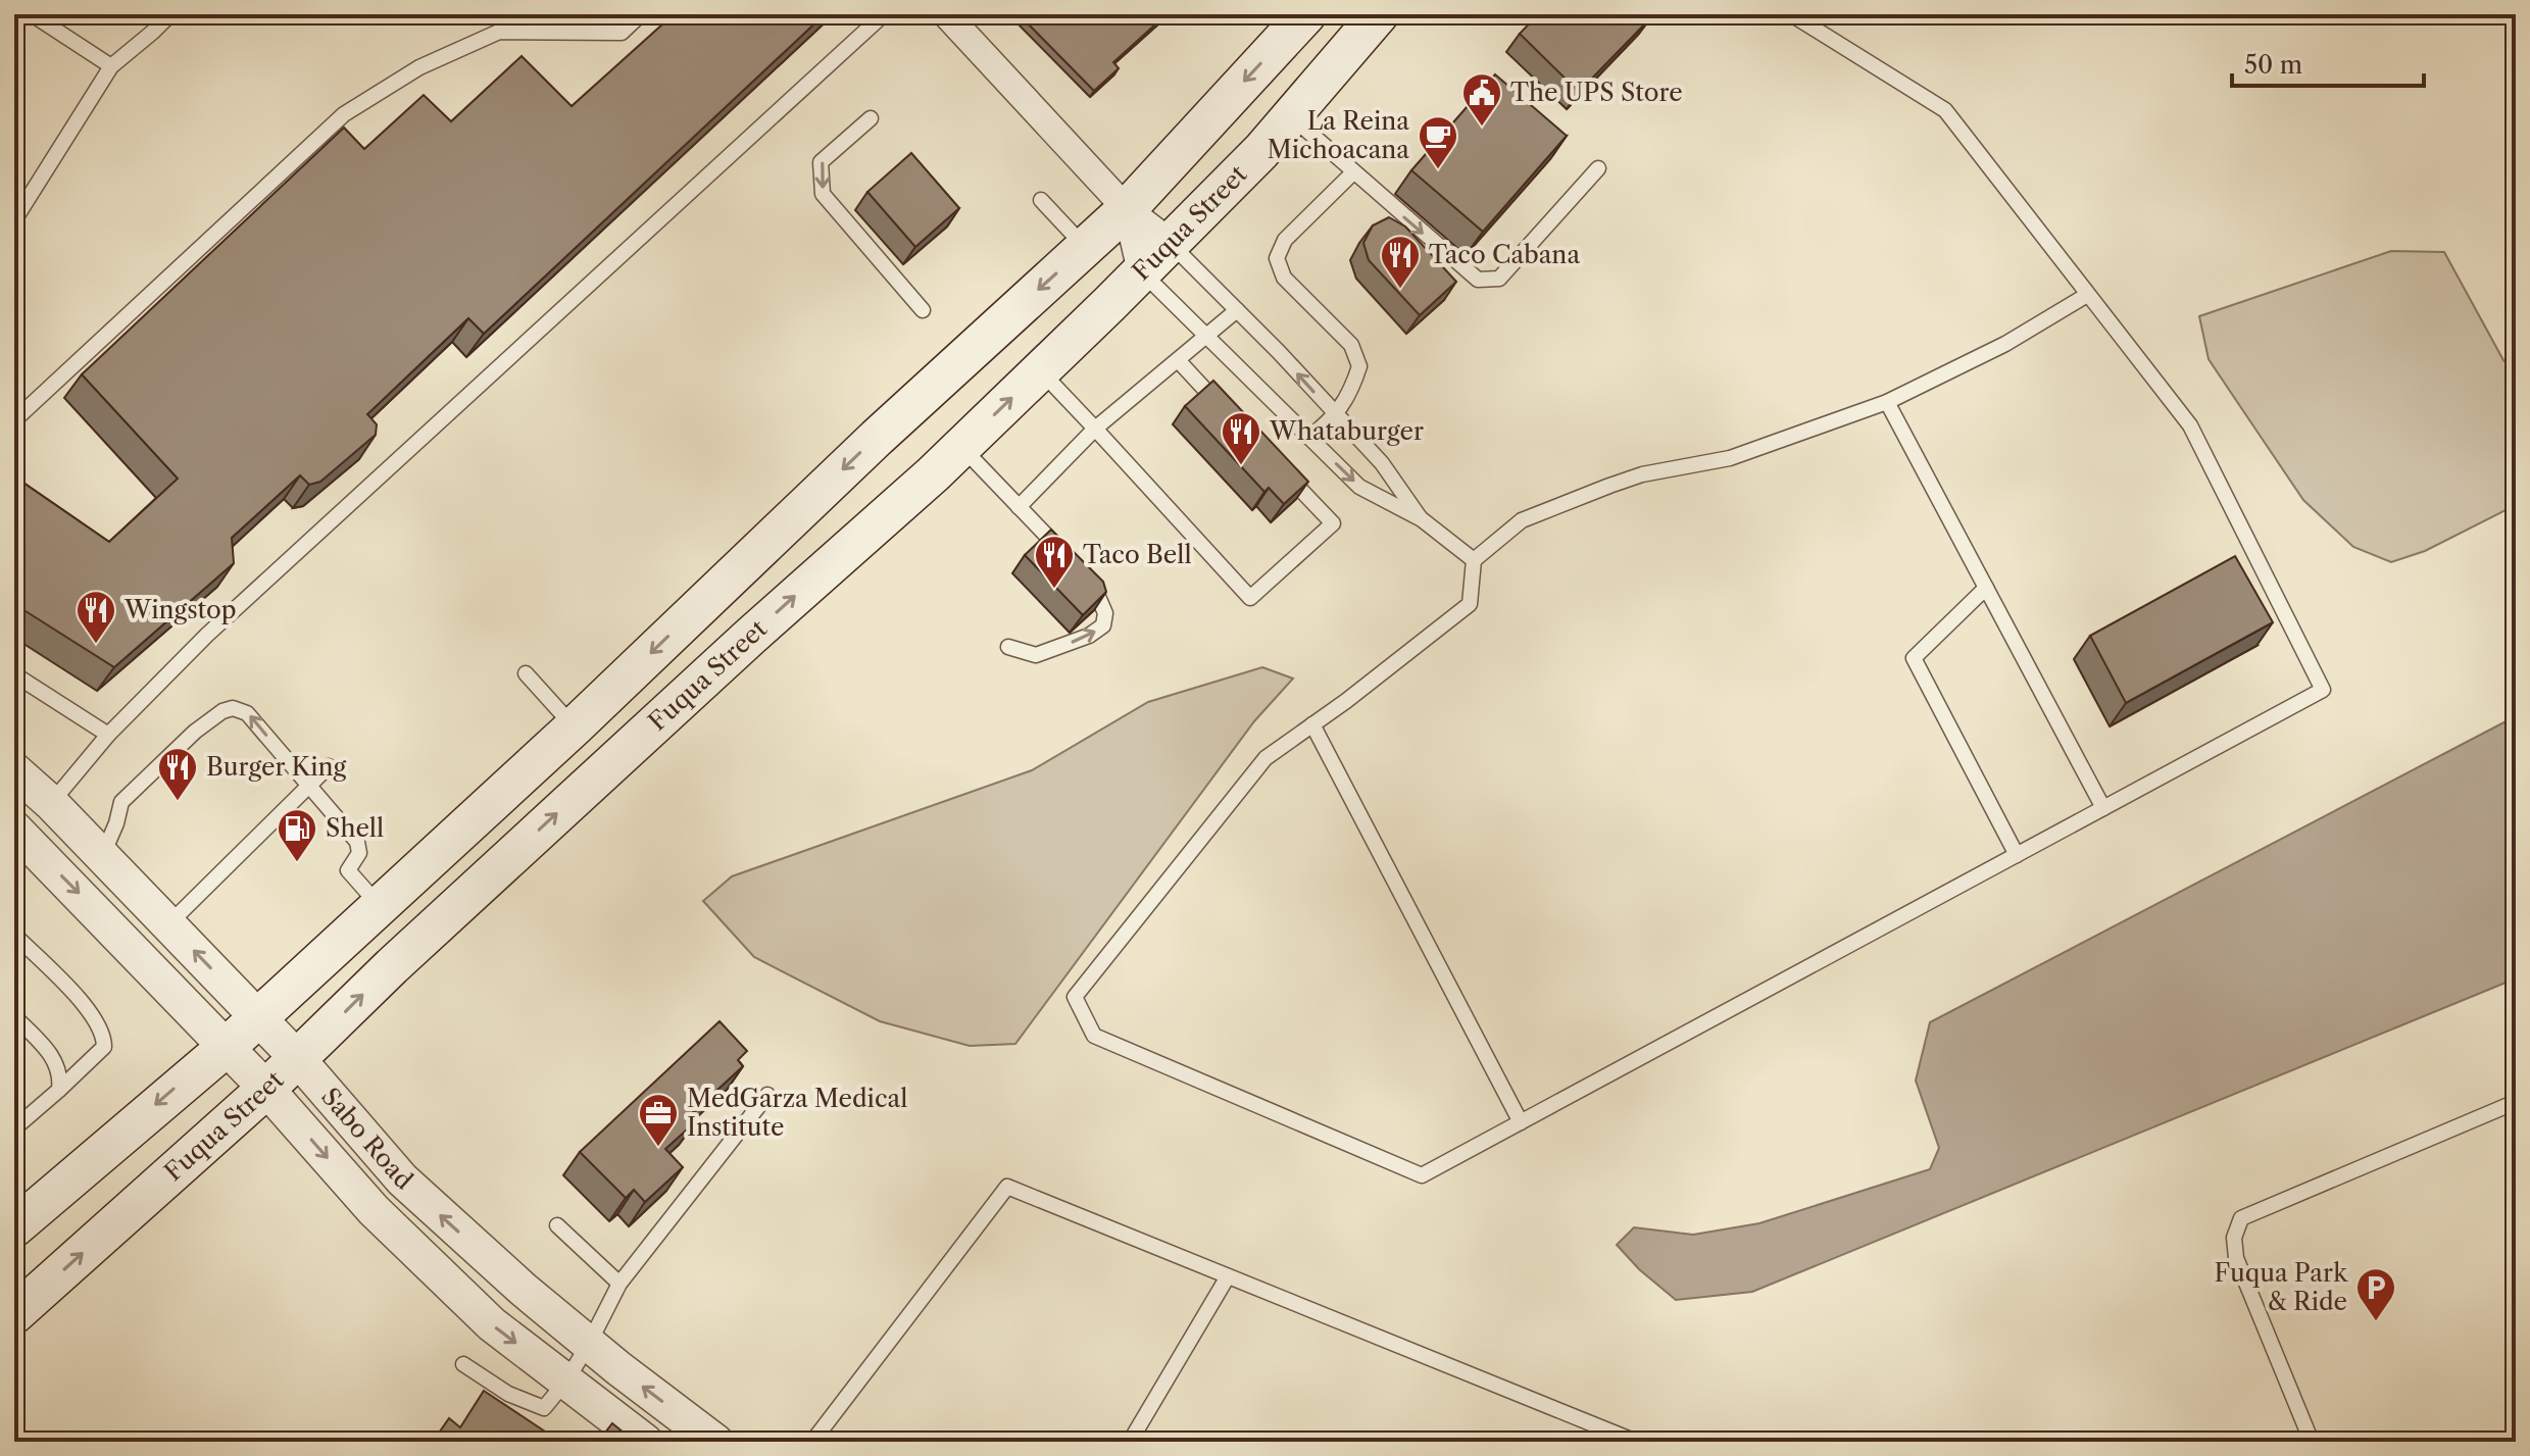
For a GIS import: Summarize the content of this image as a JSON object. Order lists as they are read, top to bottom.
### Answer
{
  "streets": {
    "main road": ["Fuqua Street"],
    "street": ["Sabo Road"]
  },
  "crossings": [
    ["Fuqua Street", "Sabo Road"]
  ],
  "places": {
    "public building": ["The UPS Store"],
    "cafe": ["La Reina Michoacana"],
    "restaurant": [
      "Taco Cabana",
      "Whataburger",
      "Taco Bell",
      "Wingstop",
      "Burger King"
    ],
    "fuel station": ["Shell"],
    "office": ["MedGarza Medical Institute"],
    "parking": ["Fuqua Park & Ride"]
  },
  "scale_bar": "50 m"
}
